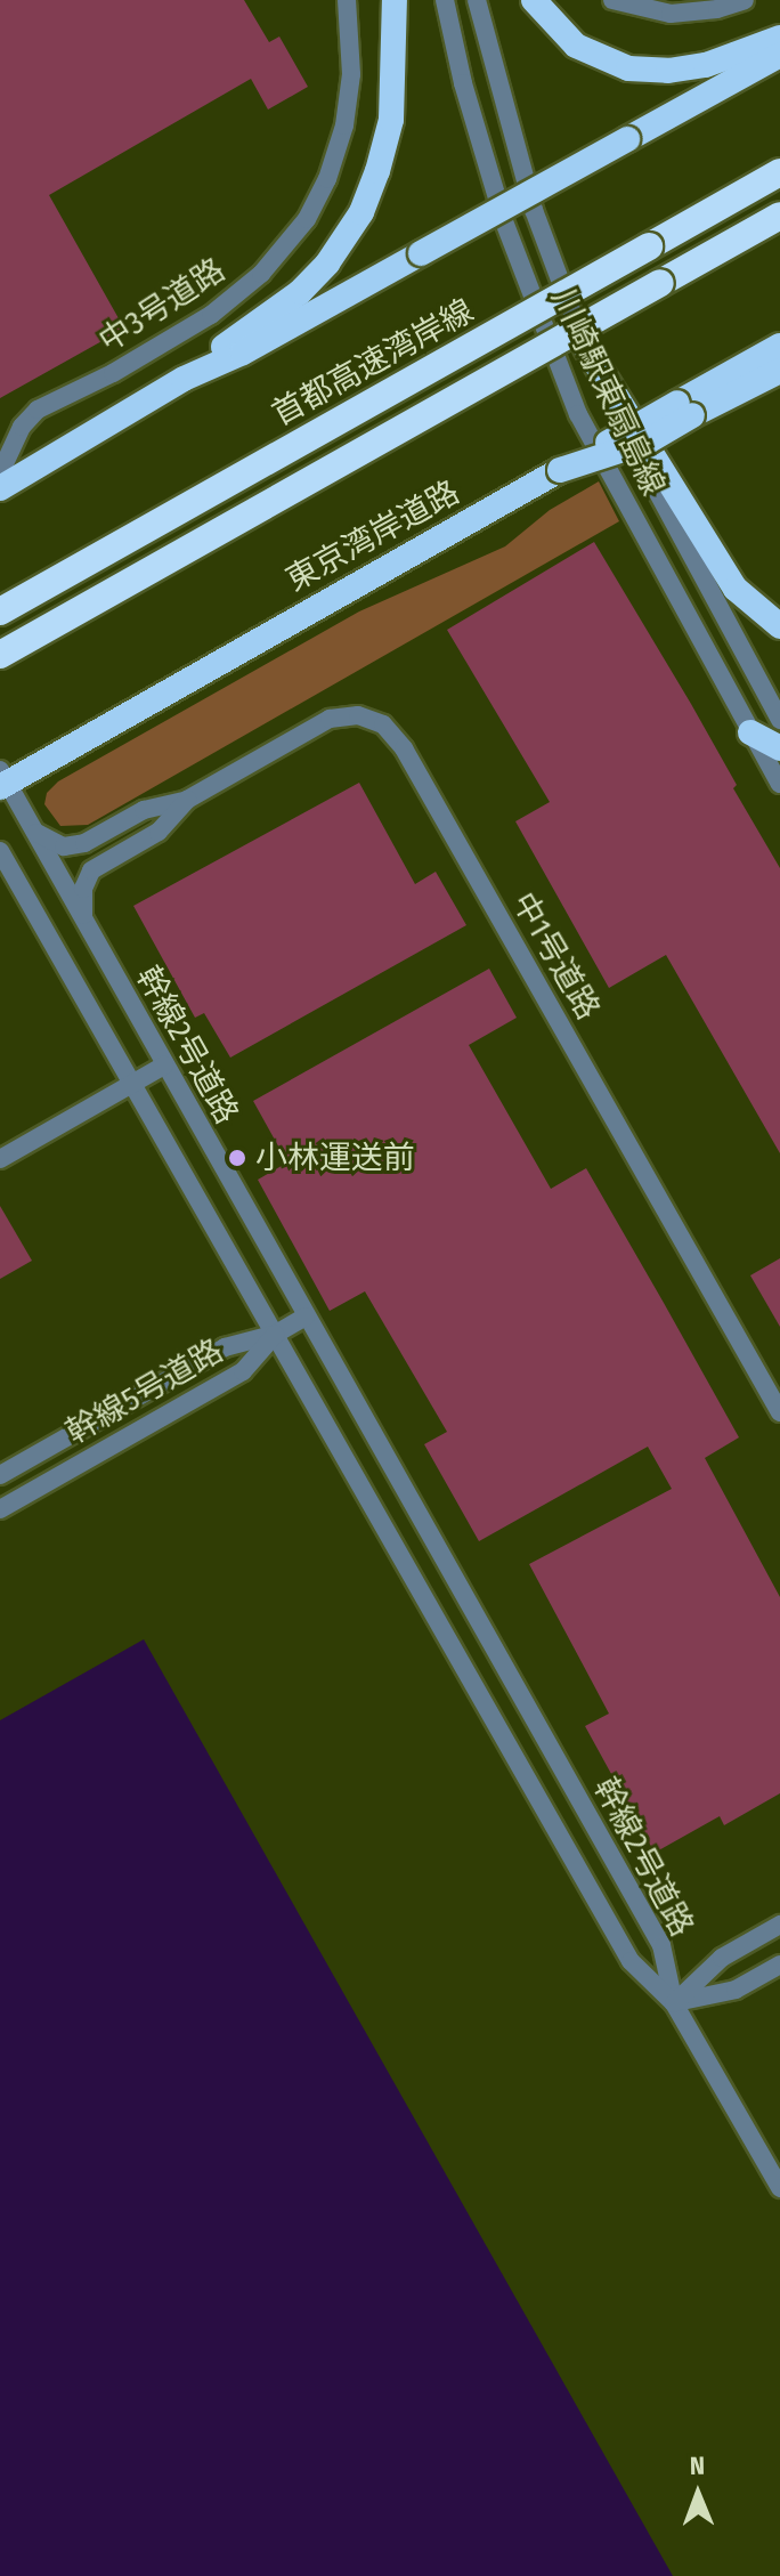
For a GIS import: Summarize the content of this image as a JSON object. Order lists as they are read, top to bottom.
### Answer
{
  "streets": {
    "highway": ["首都高速湾岸線", "東京湾岸道路"],
    "street": [
      "中3号道路",
      "川崎駅東扇島線",
      "中1号道路",
      "幹線2号道路",
      "幹線5号道路"
    ]
  },
  "crossings": [
    ["東京湾岸道路", "幹線2号道路"],
    ["中1号道路", "幹線2号道路"],
    ["幹線2号道路", "幹線5号道路"]
  ],
  "places": ["小林運送前"],
  "north": "top"
}
